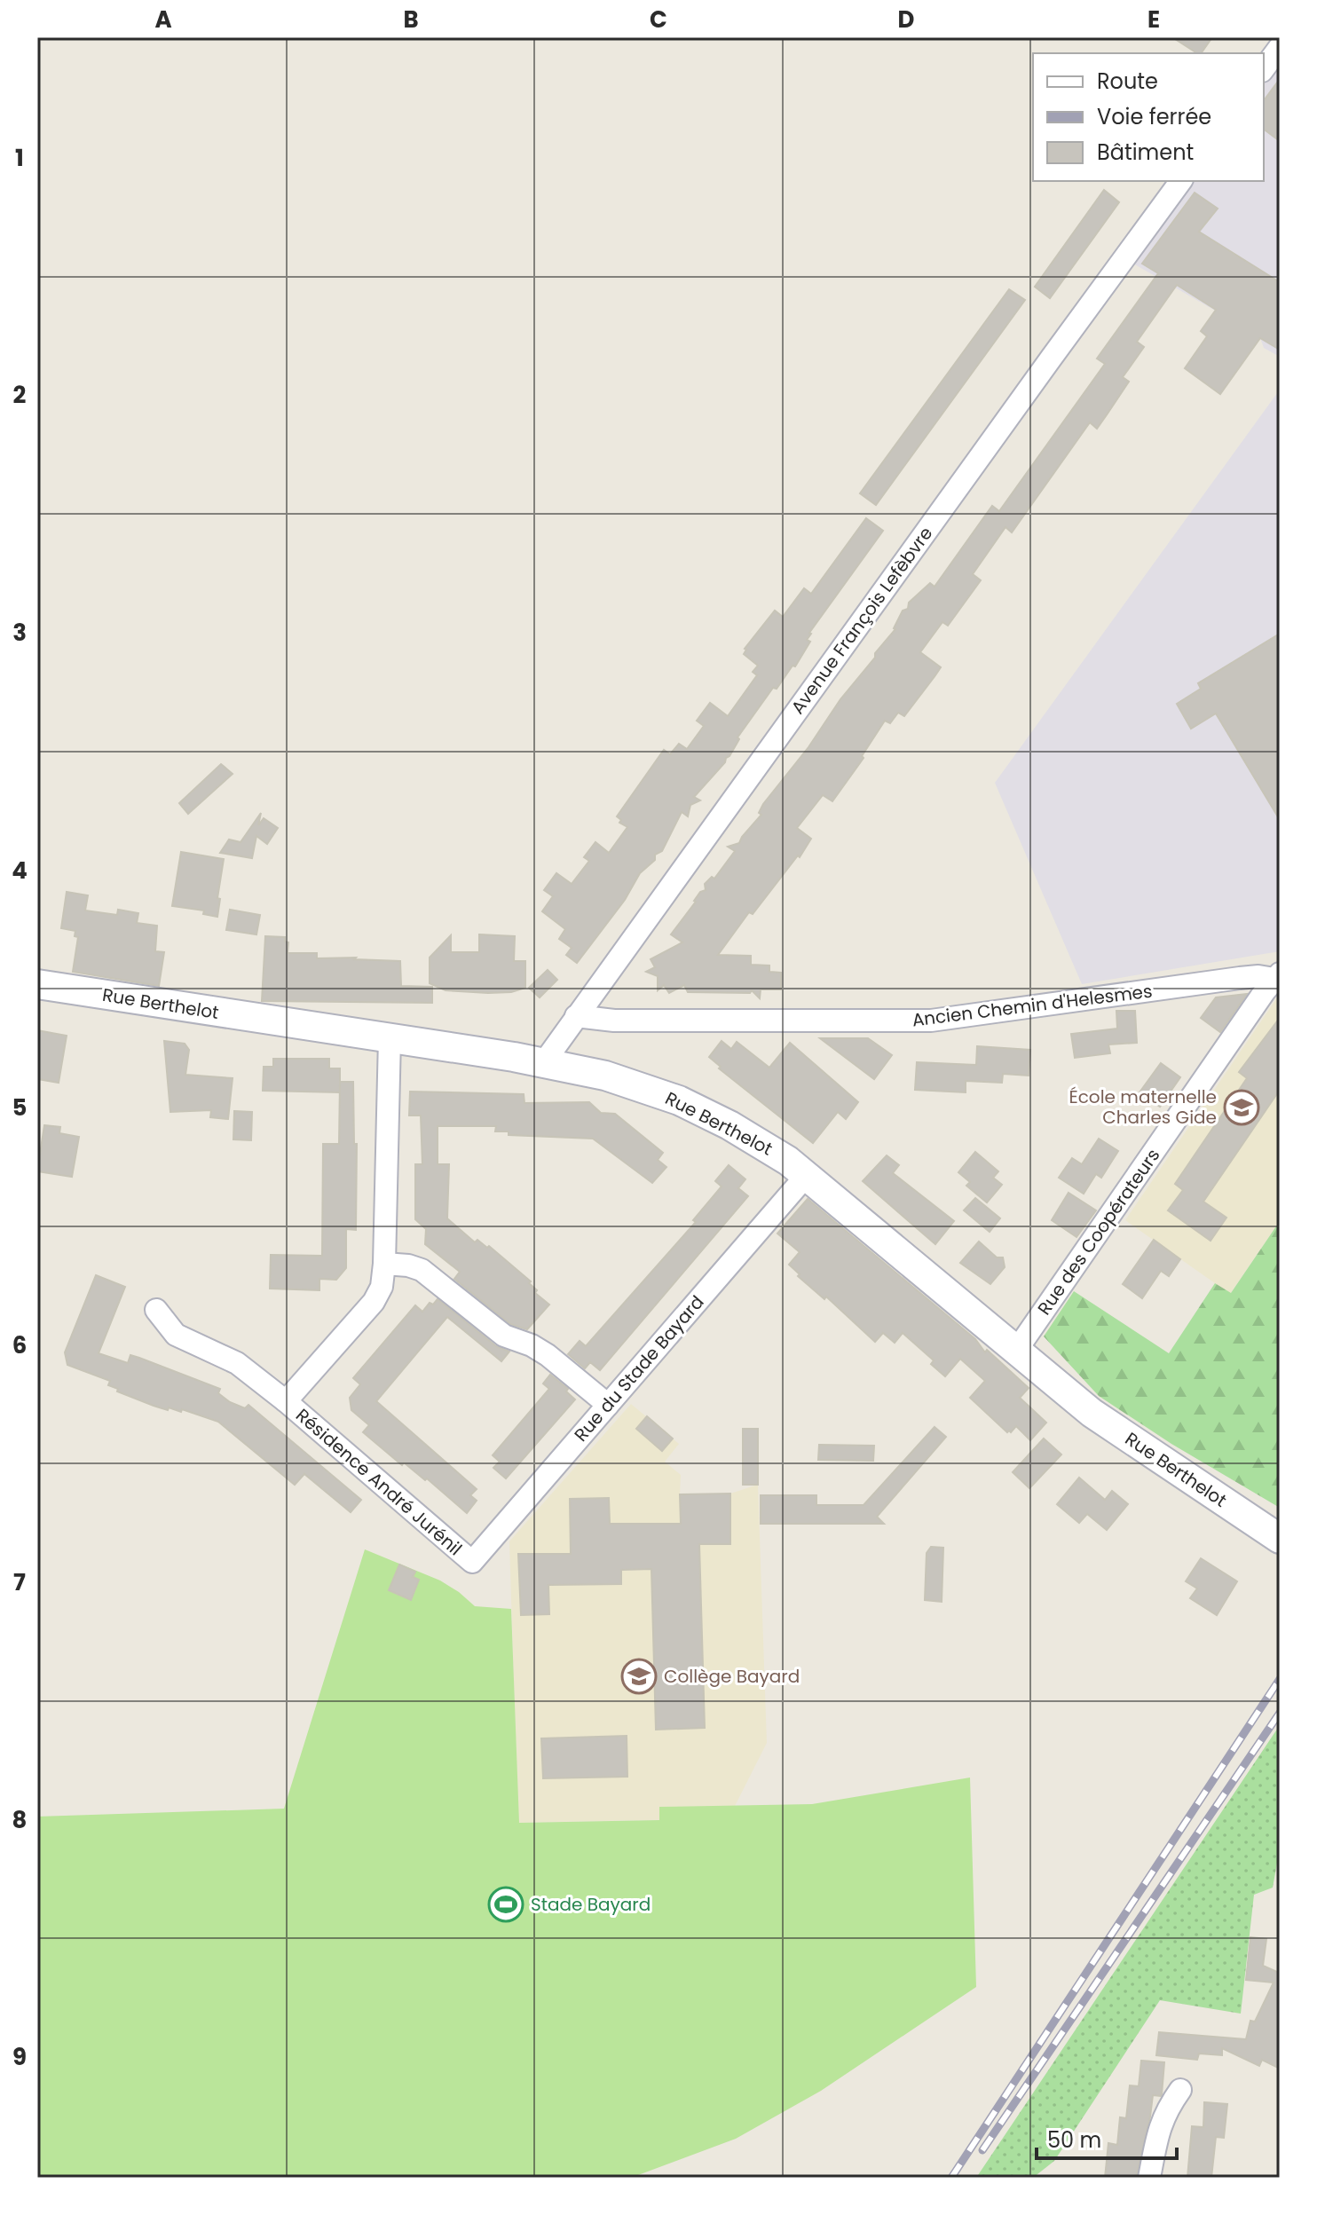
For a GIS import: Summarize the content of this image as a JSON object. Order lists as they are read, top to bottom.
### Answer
{
  "streets": {
    "street": [
      "Avenue François Lefèbvre",
      "Rue Berthelot",
      "Ancien Chemin d'Helesmes",
      "Rue des Coopérateurs",
      "Rue du Stade Bayard",
      "Résidence André Jurénil"
    ]
  },
  "crossings": [
    ["Avenue François Lefèbvre", "Rue Berthelot"],
    ["Avenue François Lefèbvre", "Ancien Chemin d'Helesmes"],
    ["Rue Berthelot", "Rue des Coopérateurs"],
    ["Rue Berthelot", "Rue du Stade Bayard"],
    ["Rue Berthelot", "Résidence André Jurénil"],
    ["Ancien Chemin d'Helesmes", "Rue des Coopérateurs"],
    ["Rue du Stade Bayard", "Résidence André Jurénil"]
  ],
  "places": {
    "school or university": ["École maternelle Charles Gide", "Collège Bayard"],
    "sports": ["Stade Bayard"]
  },
  "legend": ["Route", "Voie ferrée", "Bâtiment"],
  "scale_bar": "50 m",
  "grid": {
    "columns": [
      "A",
      "B",
      "C",
      "D",
      "E"
    ],
    "rows": [
      "1",
      "2",
      "3",
      "4",
      "5",
      "6",
      "7",
      "8",
      "9"
    ]
  }
}
